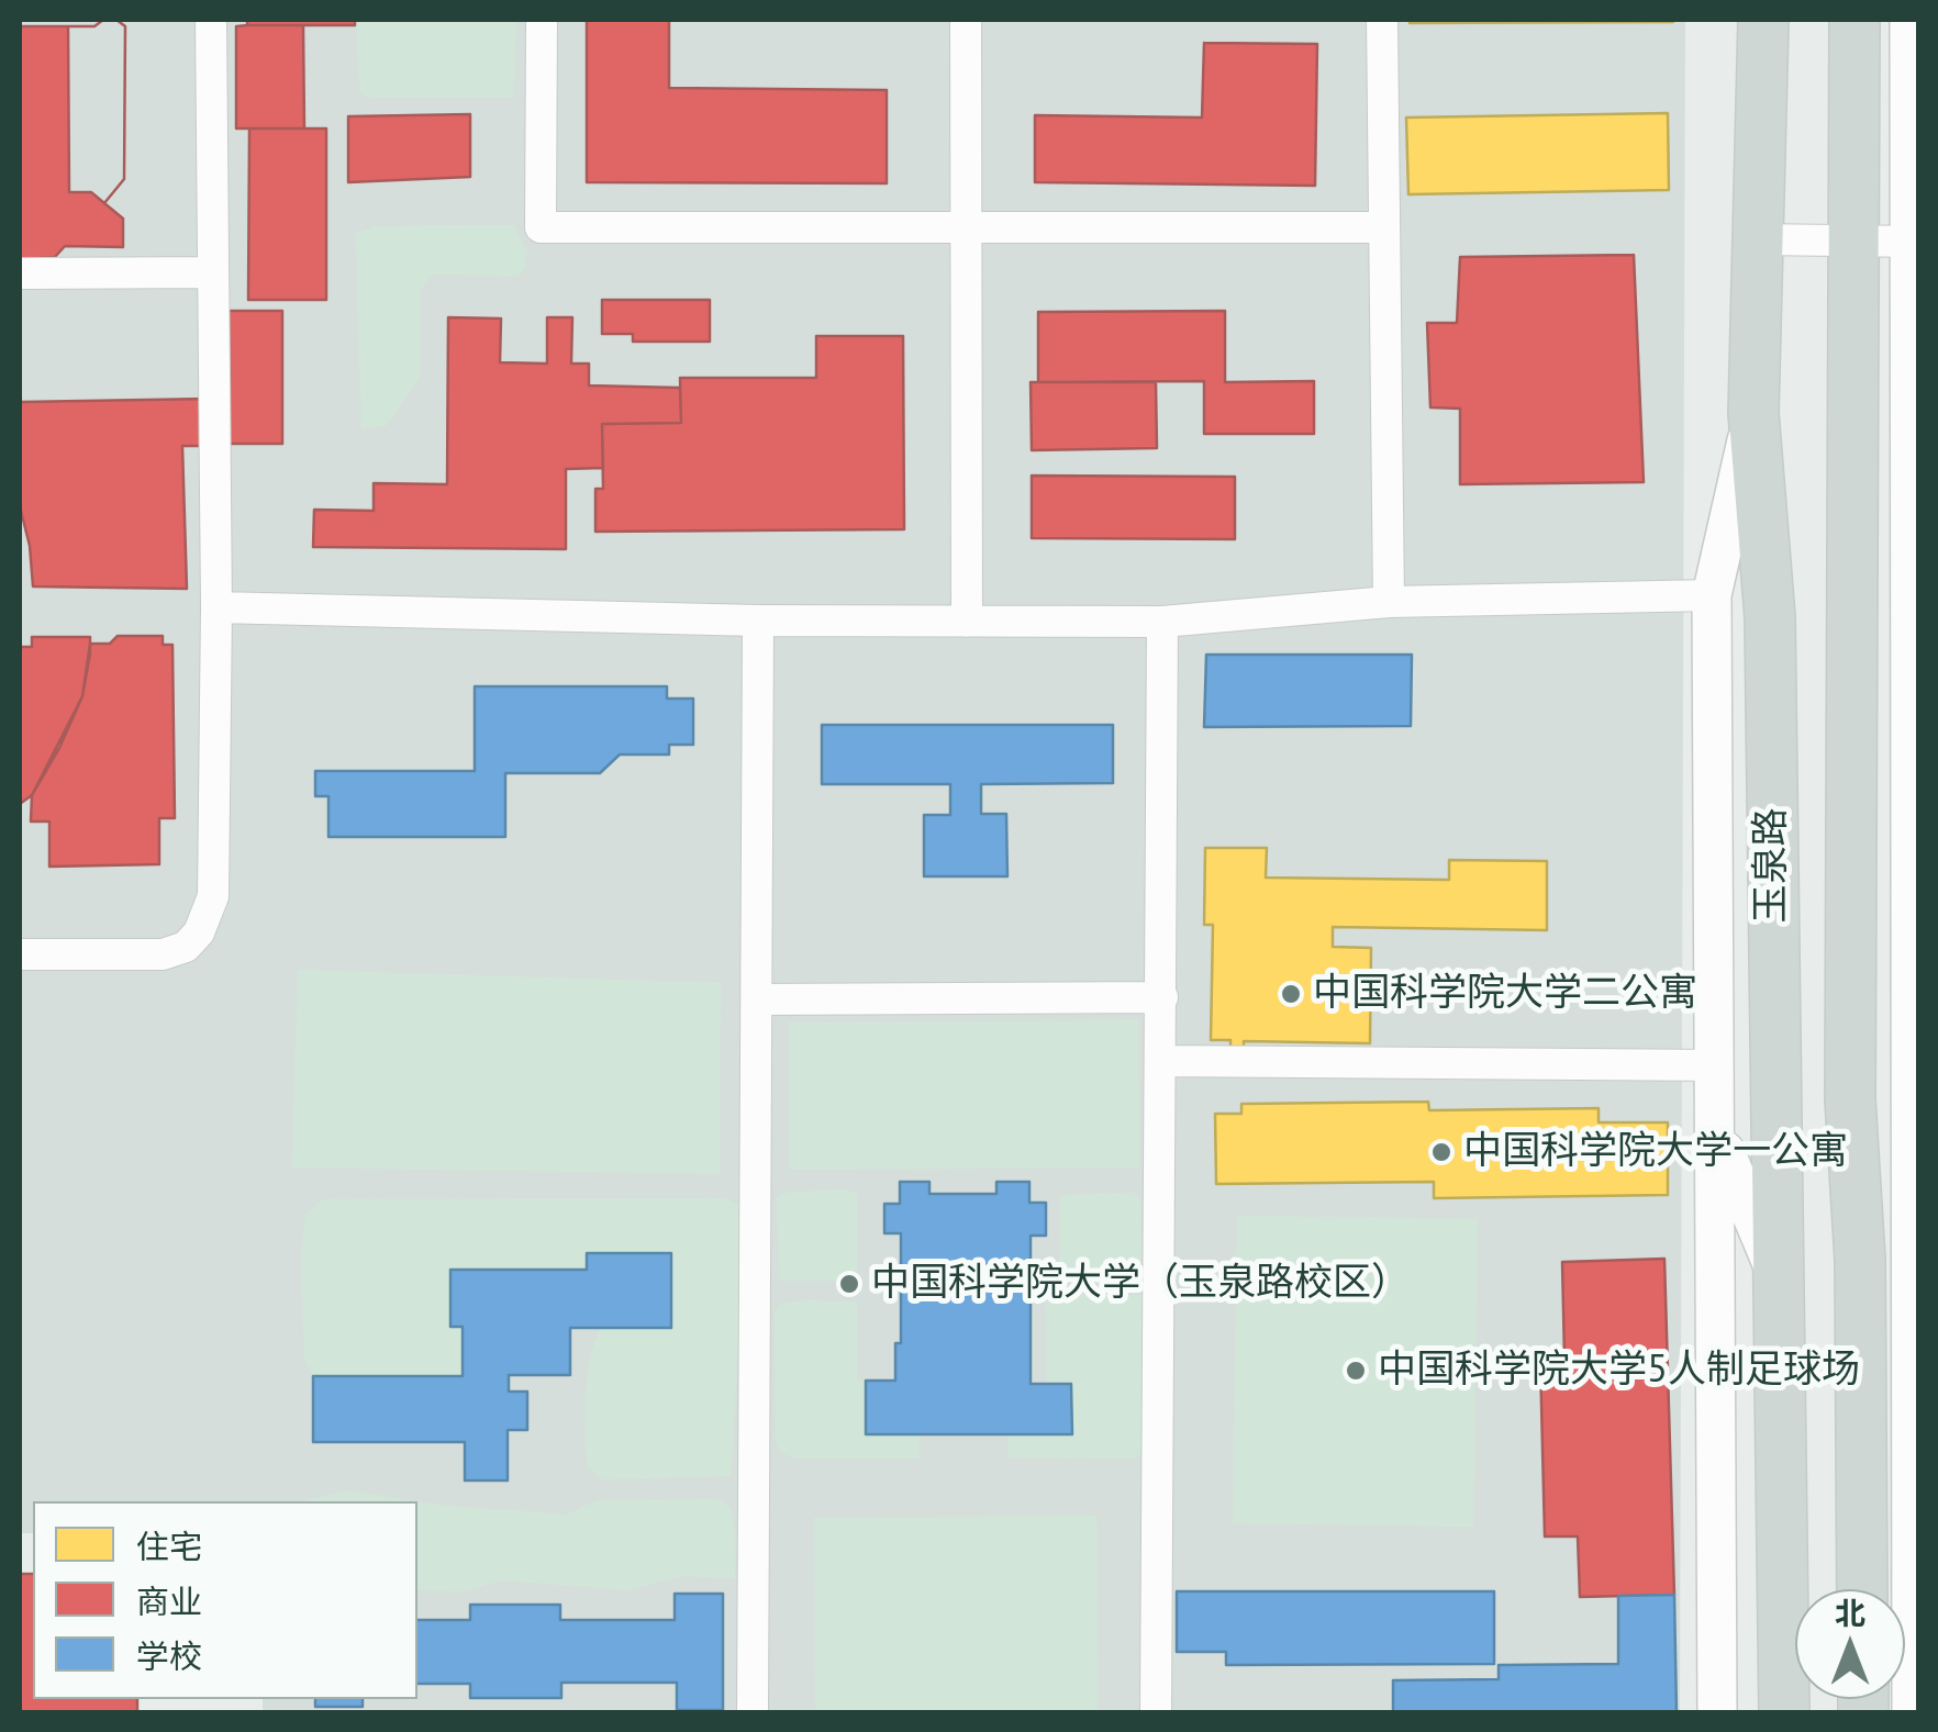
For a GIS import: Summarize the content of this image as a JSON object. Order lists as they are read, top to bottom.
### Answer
{
  "streets": {
    "main road": ["玉泉路"]
  },
  "places": [
    "中国科学院大学二公寓",
    "中国科学院大学一公寓",
    "中国科学院大学（玉泉路校区）",
    "中国科学院大学5人制足球场"
  ],
  "legend": ["住宅", "商业", "学校"],
  "north": "top"
}
